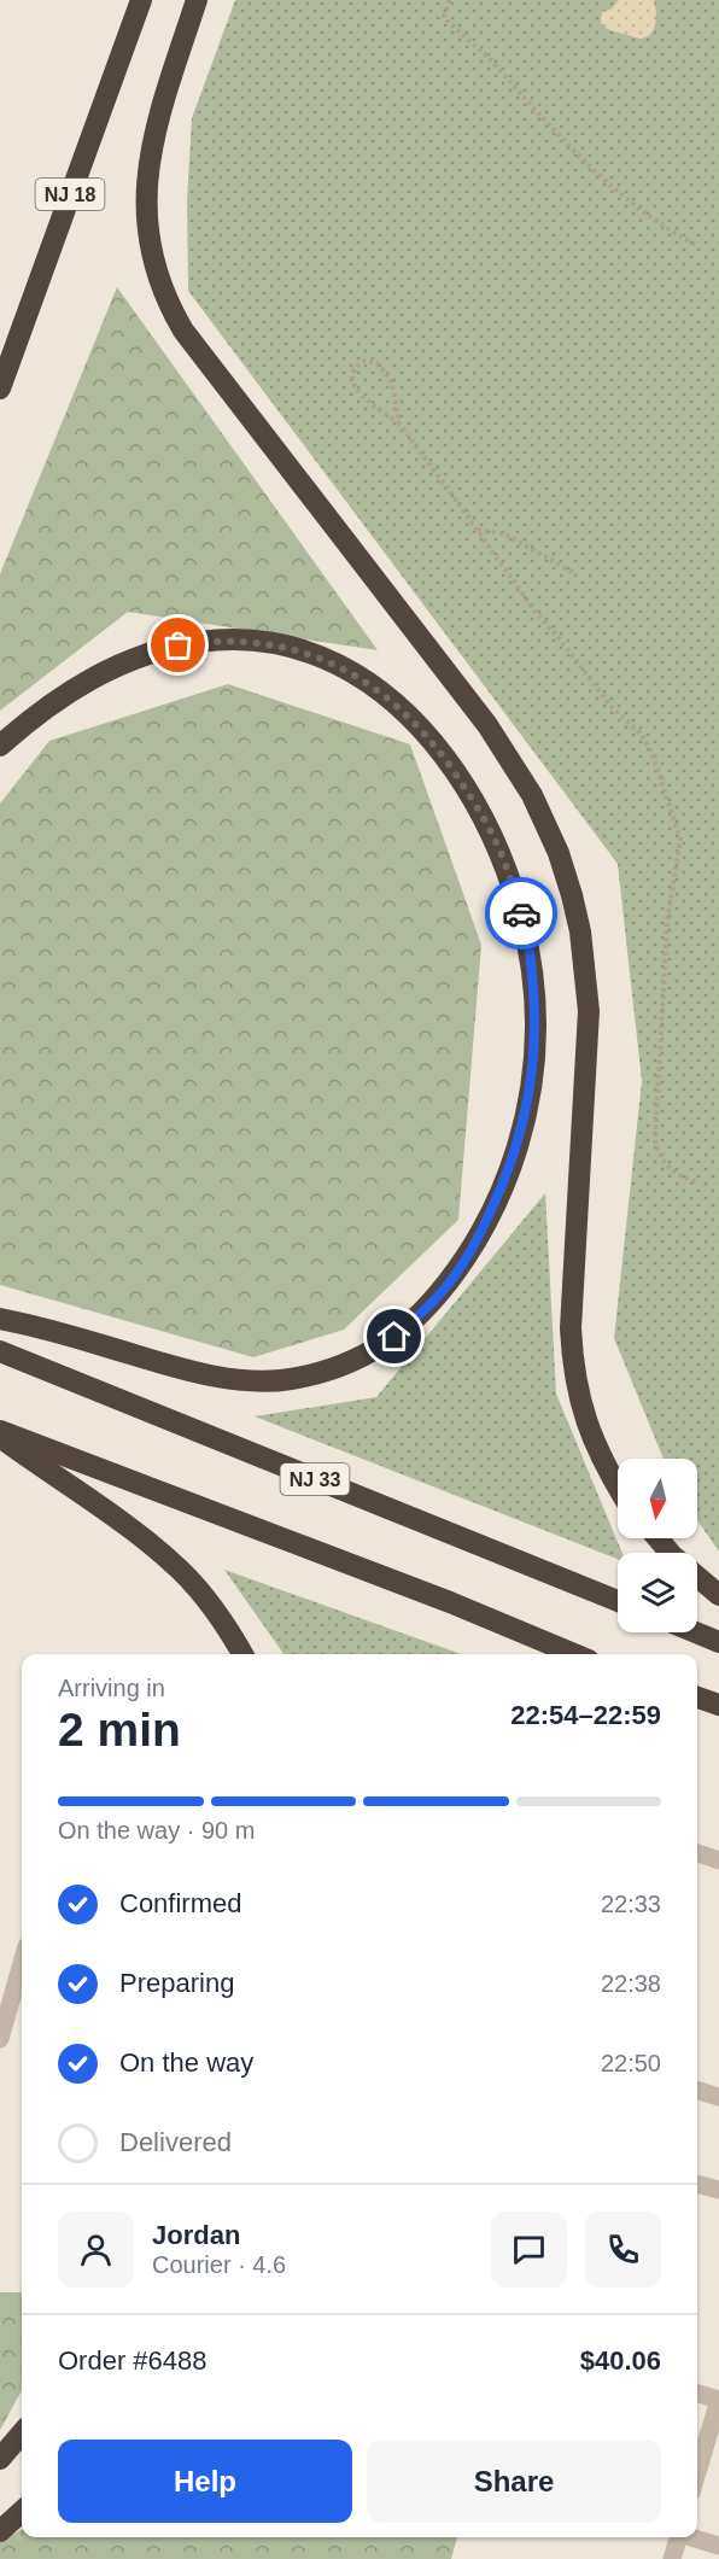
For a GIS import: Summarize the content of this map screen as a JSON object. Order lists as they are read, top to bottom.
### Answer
{
  "streets": {
    "highway": ["NJ 18", "NJ 33"]
  },
  "north": "bottom",
  "page": {
    "heading": ["2 min", "Arriving in", "22:54–22:59"],
    "panel": [
      "Jordan",
      "Courier · 4.6",
      "Order #6488",
      "$40.06"
    ],
    "bar": "On the way · 90 m",
    "list": [
      ["Confirmed", "22:33"],
      ["Preparing", "22:38"],
      ["On the way", "22:50"],
      "Delivered"
    ],
    "buttons": ["Help", "Share"]
  }
}
